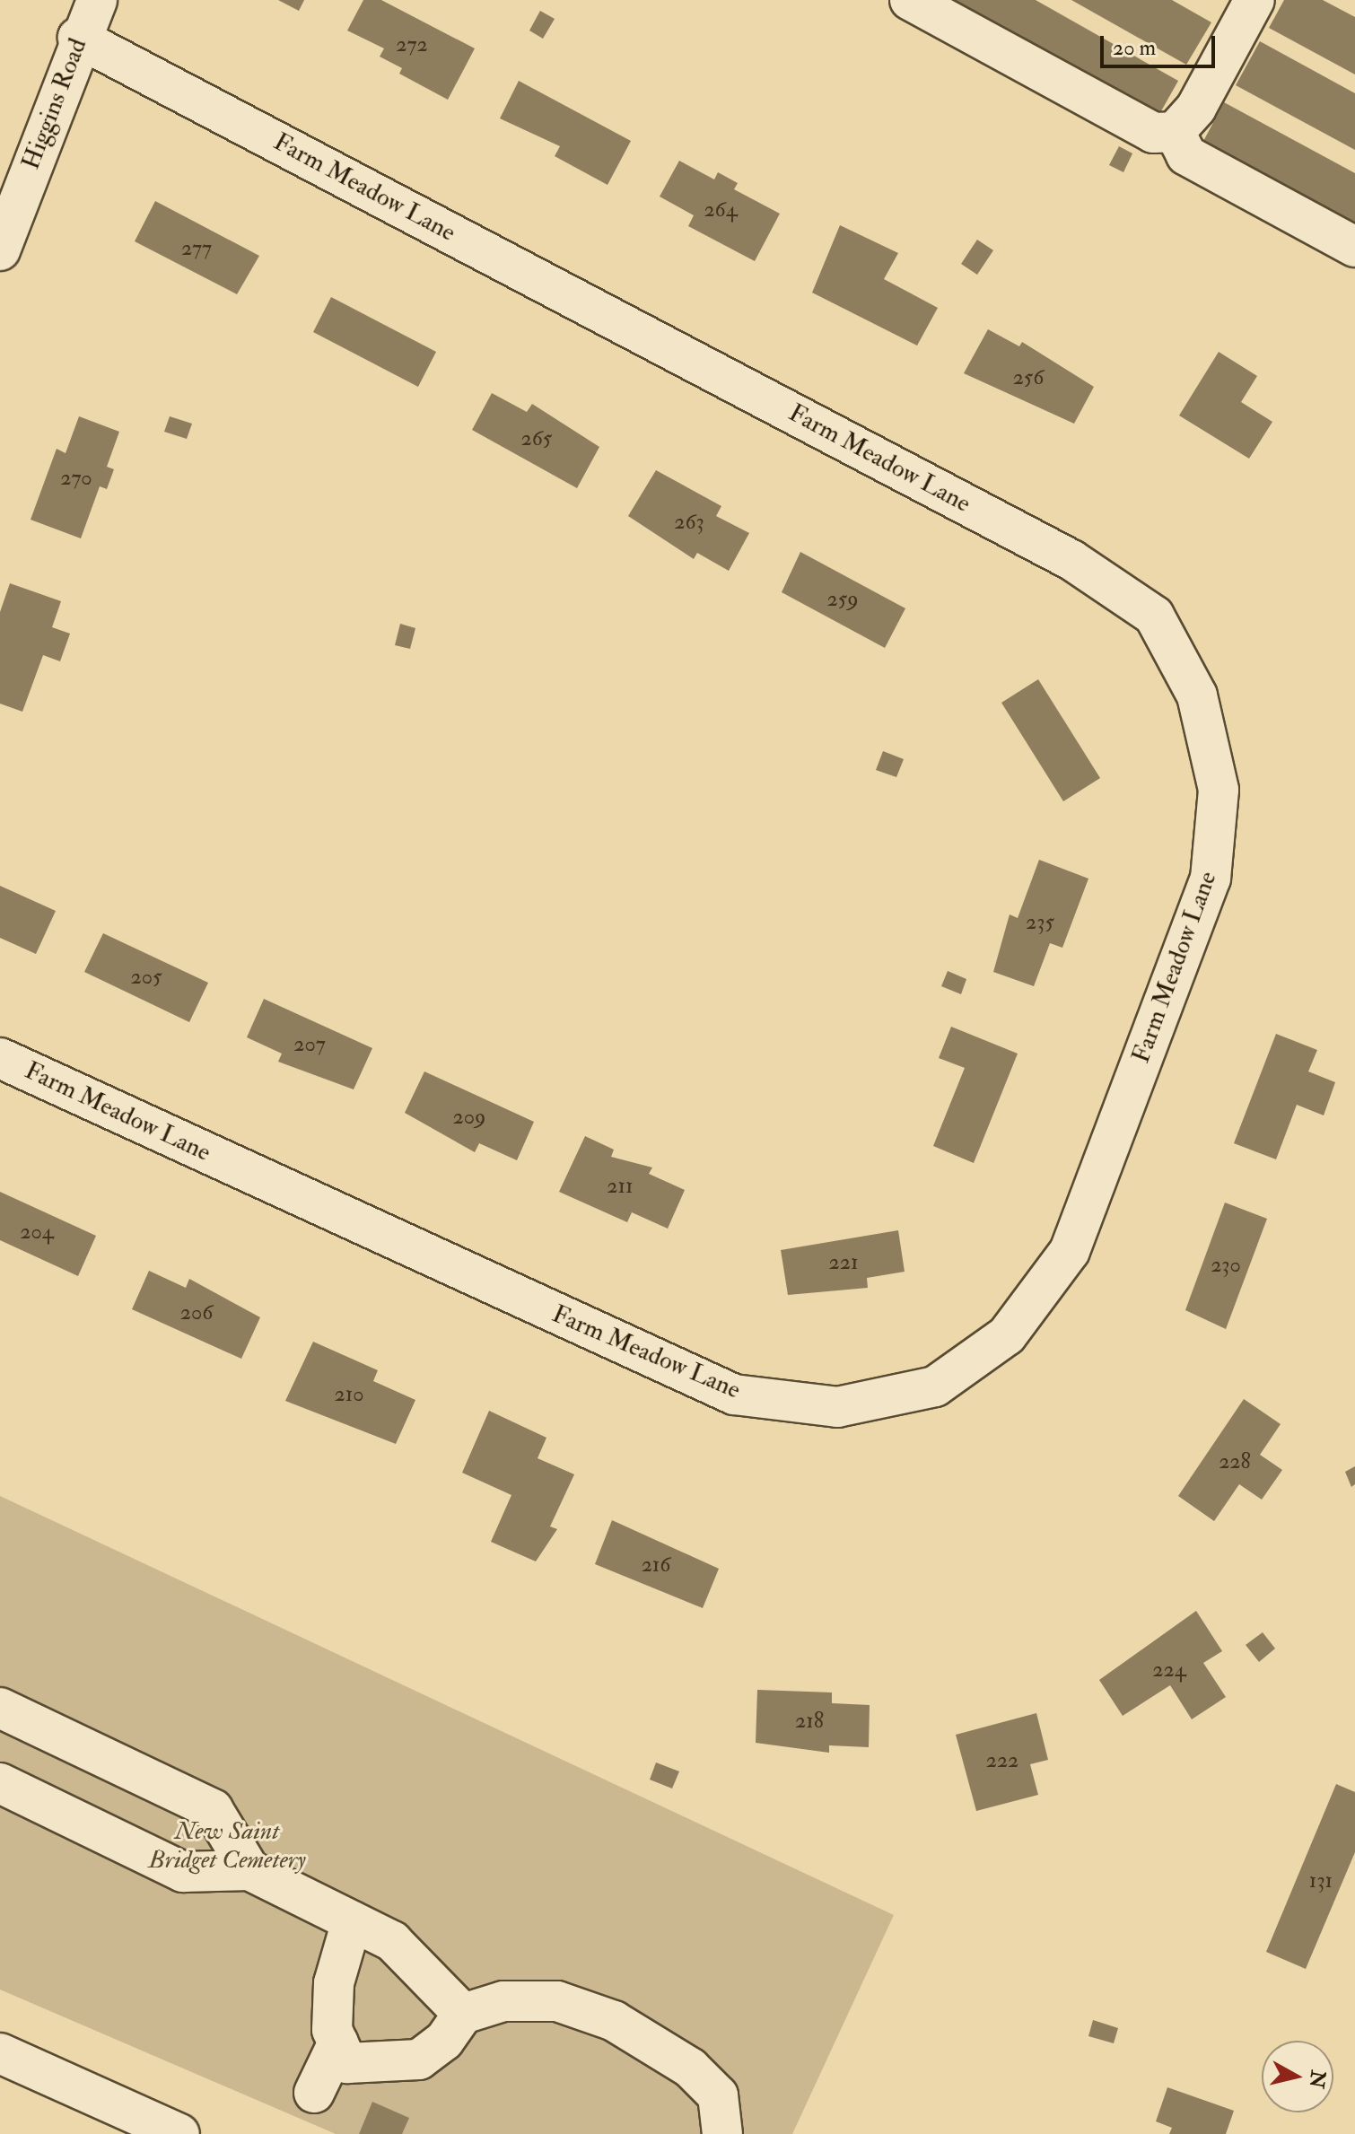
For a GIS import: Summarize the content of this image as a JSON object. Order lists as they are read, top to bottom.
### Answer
{
  "streets": {
    "street": ["Higgins Road", "Farm Meadow Lane"]
  },
  "crossings": [
    ["Higgins Road", "Farm Meadow Lane"]
  ],
  "parks": ["New Saint Bridget Cemetery"],
  "house_numbers": [
    "272",
    "264",
    "277",
    "256",
    "265",
    "270",
    "263",
    "259",
    "235",
    "205",
    "207",
    "209",
    "211",
    "204",
    "221",
    "230",
    "206",
    "210",
    "228",
    "216",
    "224",
    "218",
    "222",
    "131"
  ],
  "scale_bar": "20 m",
  "north": "right"
}
